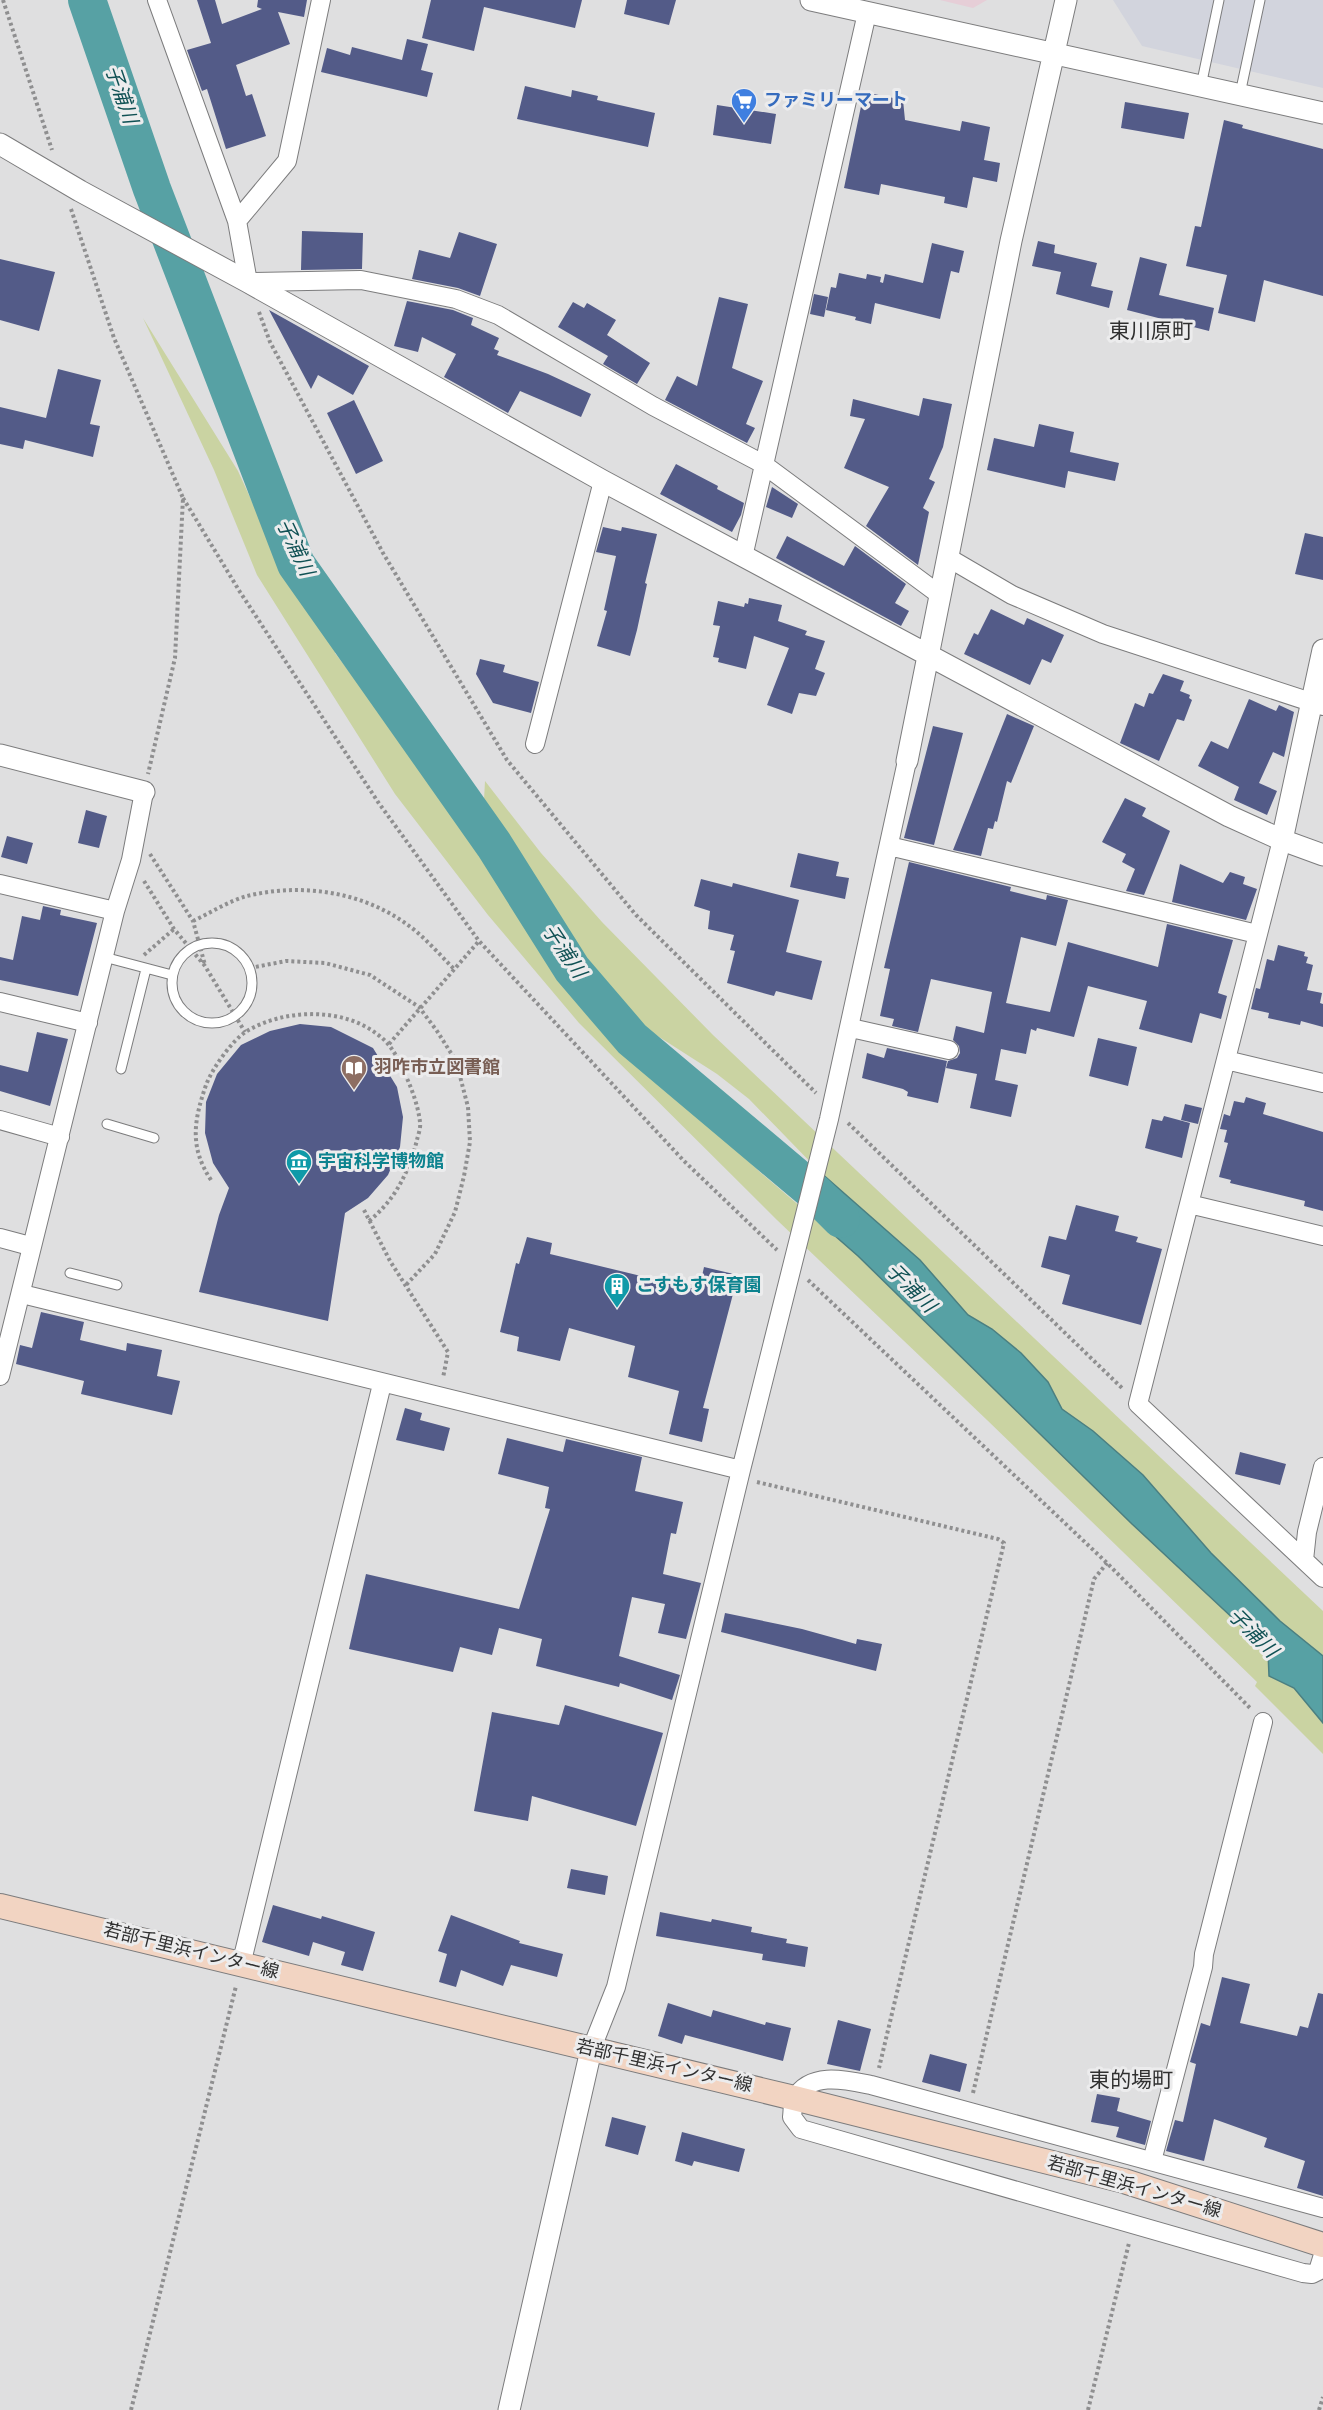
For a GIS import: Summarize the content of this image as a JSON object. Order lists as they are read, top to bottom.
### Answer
{
  "streets": {
    "main road": ["若部千里浜インター線"]
  },
  "districts": ["東川原町", "東的場町"],
  "water": ["子浦川"],
  "places": {
    "supermarket": ["ファミリーマート"],
    "library": ["羽咋市立図書館"],
    "museum": ["宇宙科学博物館"],
    "building": ["こすもす保育園"]
  }
}
